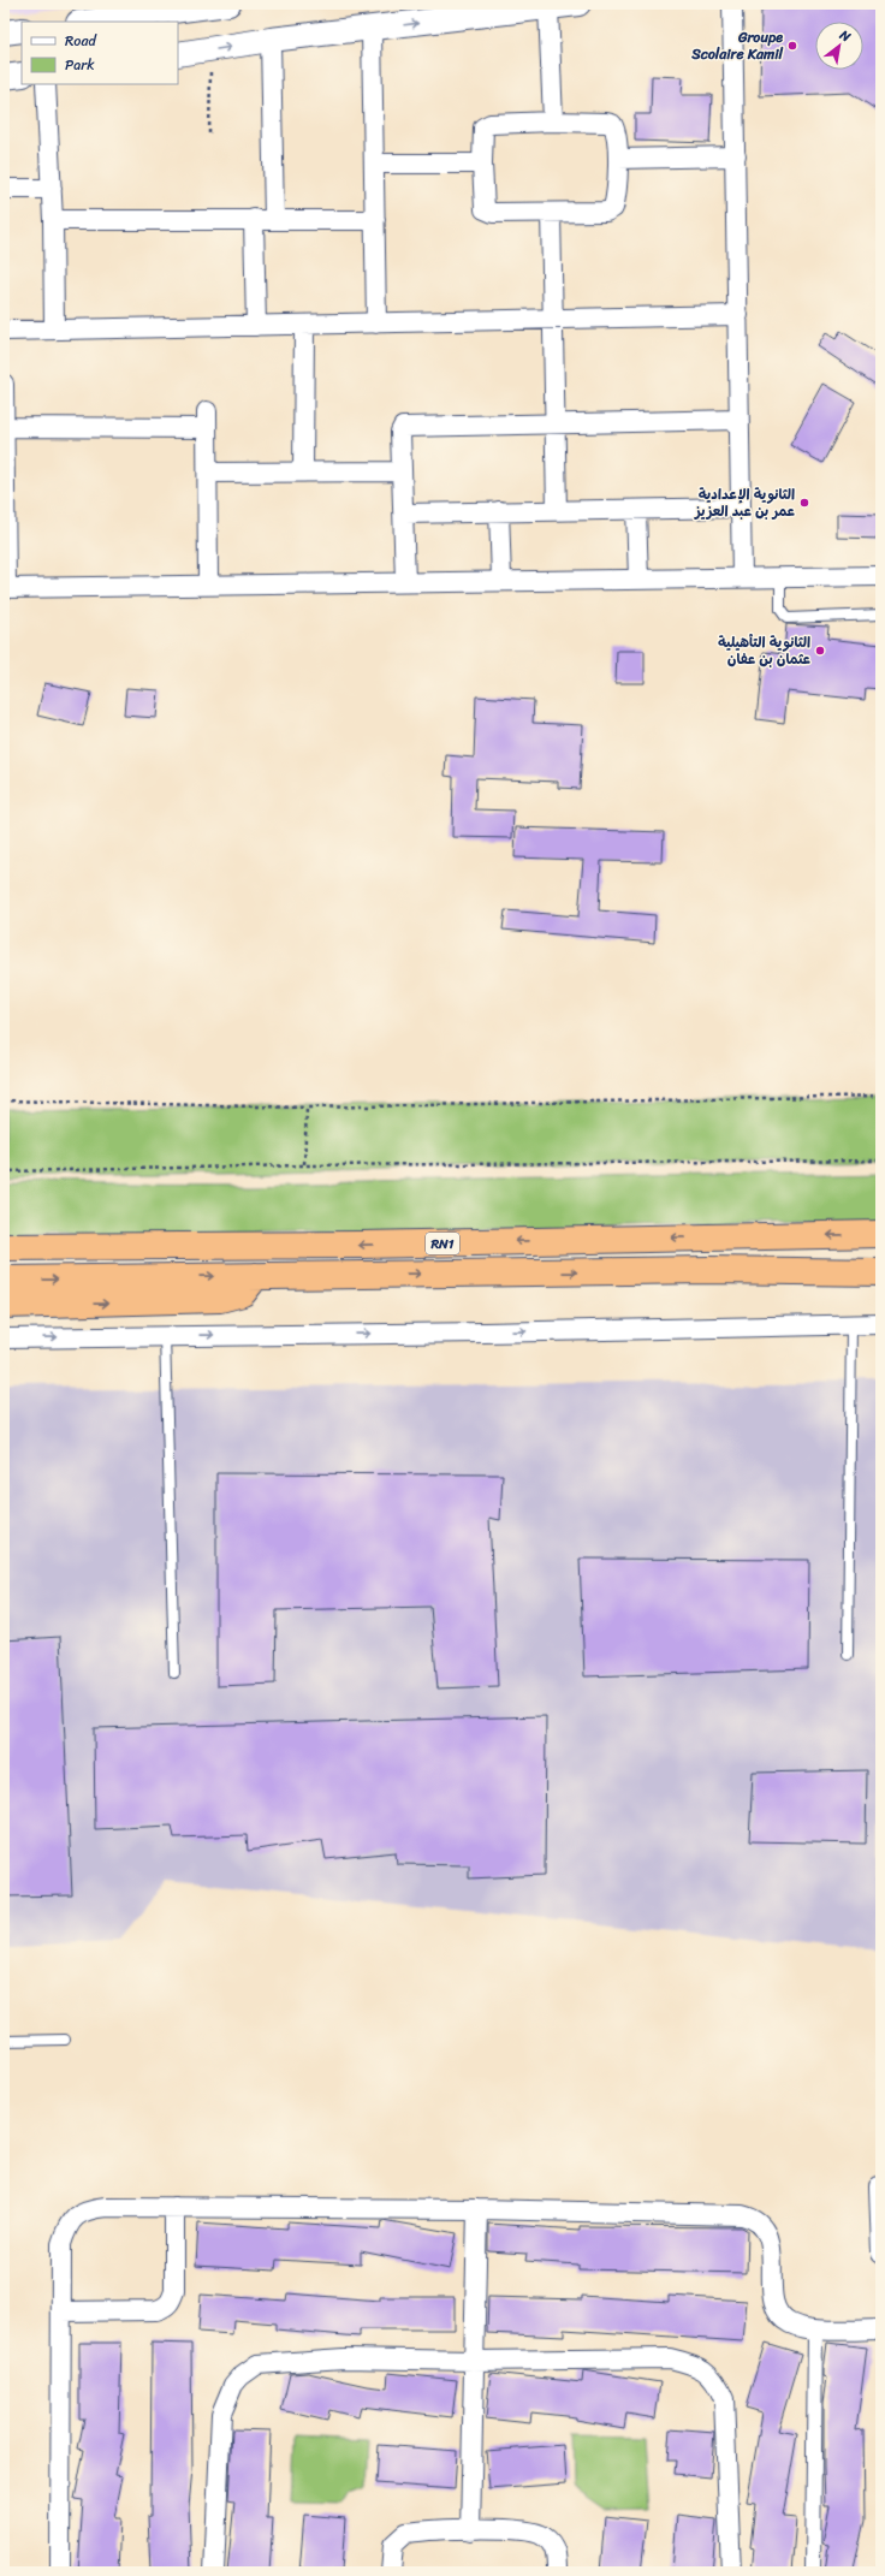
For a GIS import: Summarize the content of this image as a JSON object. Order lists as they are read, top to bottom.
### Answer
{
  "streets": {
    "highway": ["RN1"]
  },
  "places": ["Groupe Scolaire Kamil", "الثانوية الإعدادية عمر بن عبد العزيز", "الثانوية التأهيلية عثمان بن عفان"],
  "legend": ["Road", "Park"],
  "north": "top right"
}
